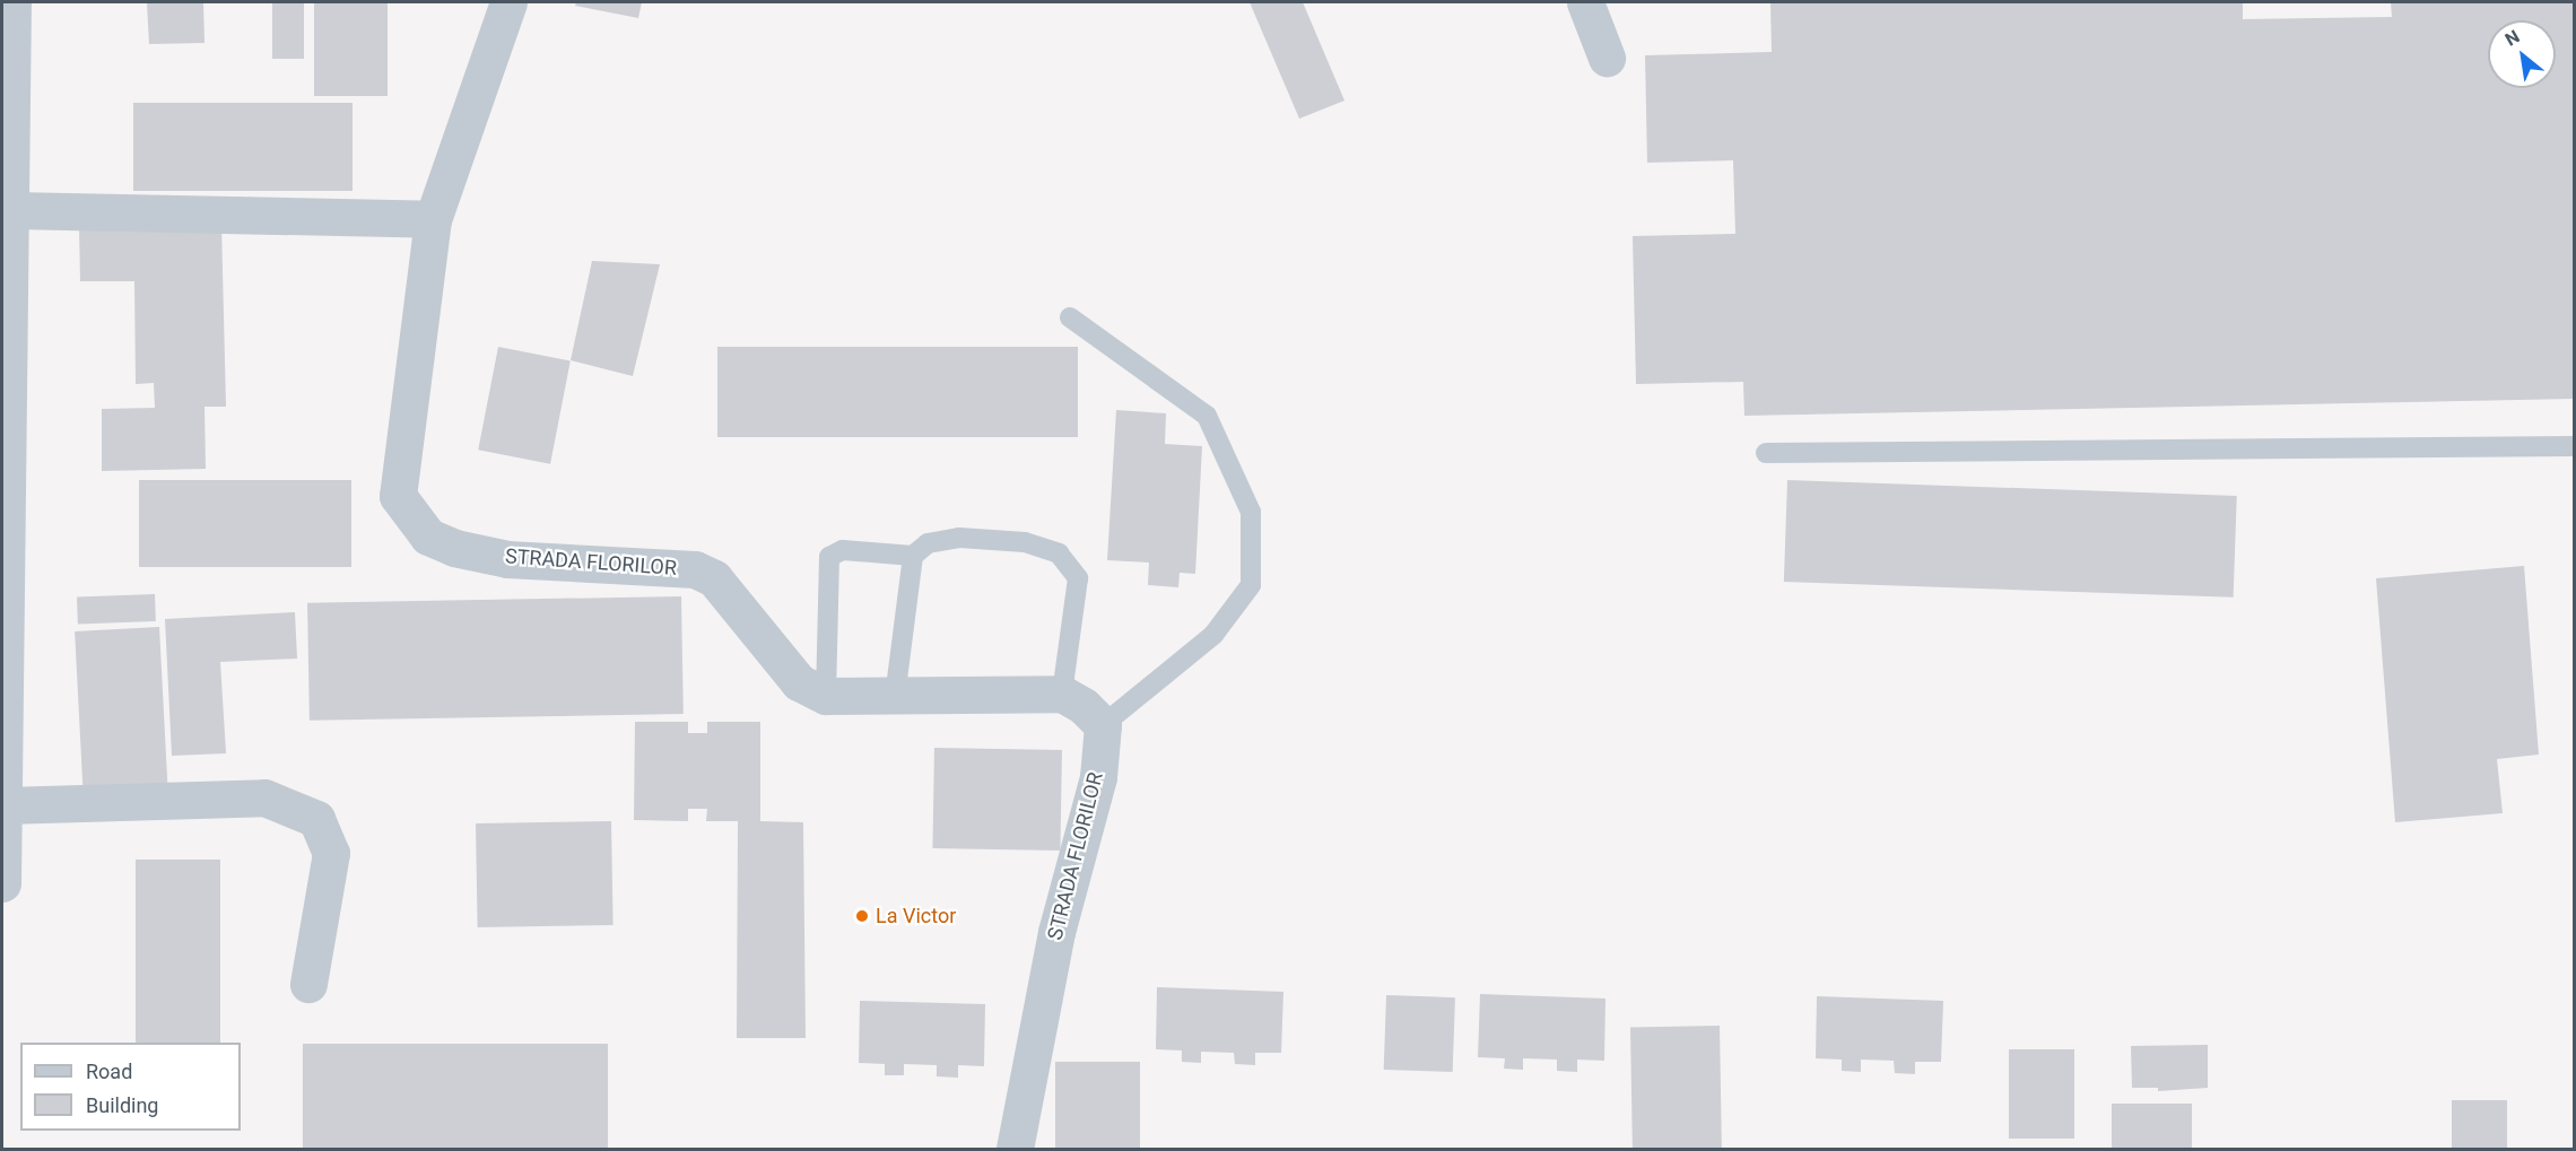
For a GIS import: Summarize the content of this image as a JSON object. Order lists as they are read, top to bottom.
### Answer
{
  "streets": {
    "street": ["STRADA FLORILOR"]
  },
  "places": ["La Victor"],
  "legend": ["Road", "Building"],
  "north": "top left"
}
